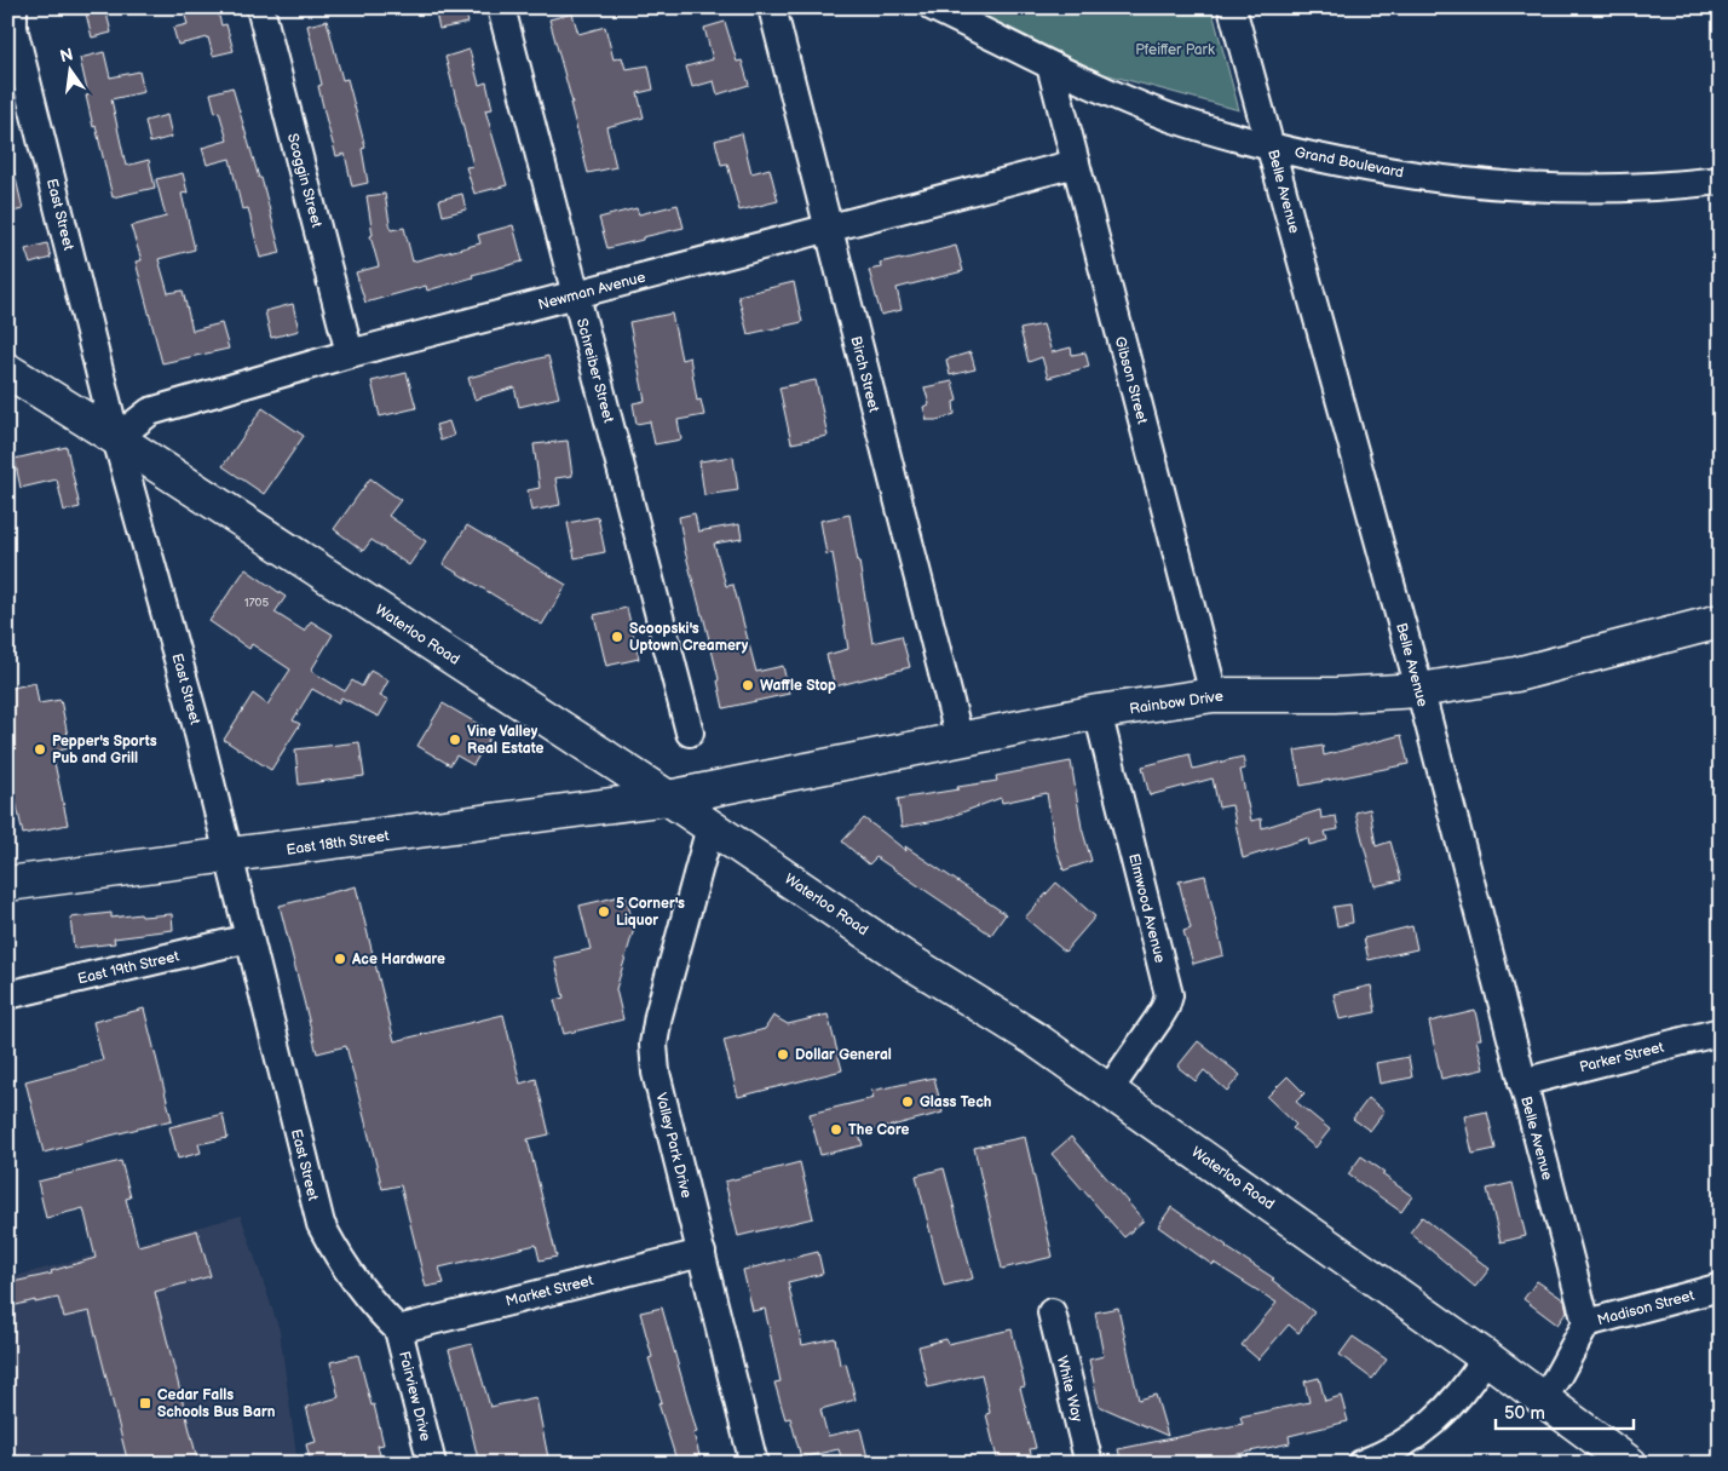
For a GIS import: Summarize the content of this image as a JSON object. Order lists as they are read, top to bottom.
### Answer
{
  "streets": {
    "main road": ["Waterloo Road", "Rainbow Drive", "East 18th Street"],
    "street": [
      "Grand Boulevard",
      "Scoggin Street",
      "Belle Avenue",
      "East Street",
      "Newman Avenue",
      "Schreiber Street",
      "Birch Street",
      "Gibson Street",
      "Elmwood Avenue",
      "East 19th Street",
      "Parker Street",
      "Valley Park Drive",
      "Market Street",
      "Madison Street",
      "White Way",
      "Fairview Drive"
    ]
  },
  "crossings": [
    ["Grand Boulevard", "Belle Avenue"],
    ["Grand Boulevard", "Gibson Street"],
    ["Scoggin Street", "Newman Avenue"],
    ["Belle Avenue", "Rainbow Drive"],
    ["Belle Avenue", "Parker Street"],
    ["Belle Avenue", "Madison Street"],
    ["East Street", "Newman Avenue"],
    ["East Street", "Waterloo Road"],
    ["East Street", "East 18th Street"],
    ["East Street", "East 19th Street"],
    ["East Street", "Market Street"],
    ["East Street", "Fairview Drive"],
    ["Newman Avenue", "Schreiber Street"],
    ["Newman Avenue", "Birch Street"],
    ["Newman Avenue", "Gibson Street"],
    ["Newman Avenue", "Waterloo Road"],
    ["Birch Street", "Rainbow Drive"],
    ["Gibson Street", "Rainbow Drive"],
    ["Waterloo Road", "Rainbow Drive"],
    ["Waterloo Road", "East 18th Street"],
    ["Waterloo Road", "Elmwood Avenue"],
    ["Waterloo Road", "Valley Park Drive"],
    ["Waterloo Road", "Madison Street"],
    ["Rainbow Drive", "East 18th Street"],
    ["Rainbow Drive", "Elmwood Avenue"],
    ["Valley Park Drive", "Market Street"],
    ["Market Street", "Fairview Drive"]
  ],
  "parks": ["Pfeiffer Park"],
  "places": {
    "other": [
      "Scoopski's Uptown Creamery",
      "Waffle Stop",
      "Vine Valley Real Estate",
      "Pepper's Sports Pub and Grill",
      "5 Corner's Liquor",
      "Ace Hardware",
      "Dollar General",
      "Glass Tech",
      "The Core"
    ],
    "transit": ["Cedar Falls Schools Bus Barn"]
  },
  "house_numbers": ["1705"],
  "scale_bar": "50 m",
  "north": "top"
}
